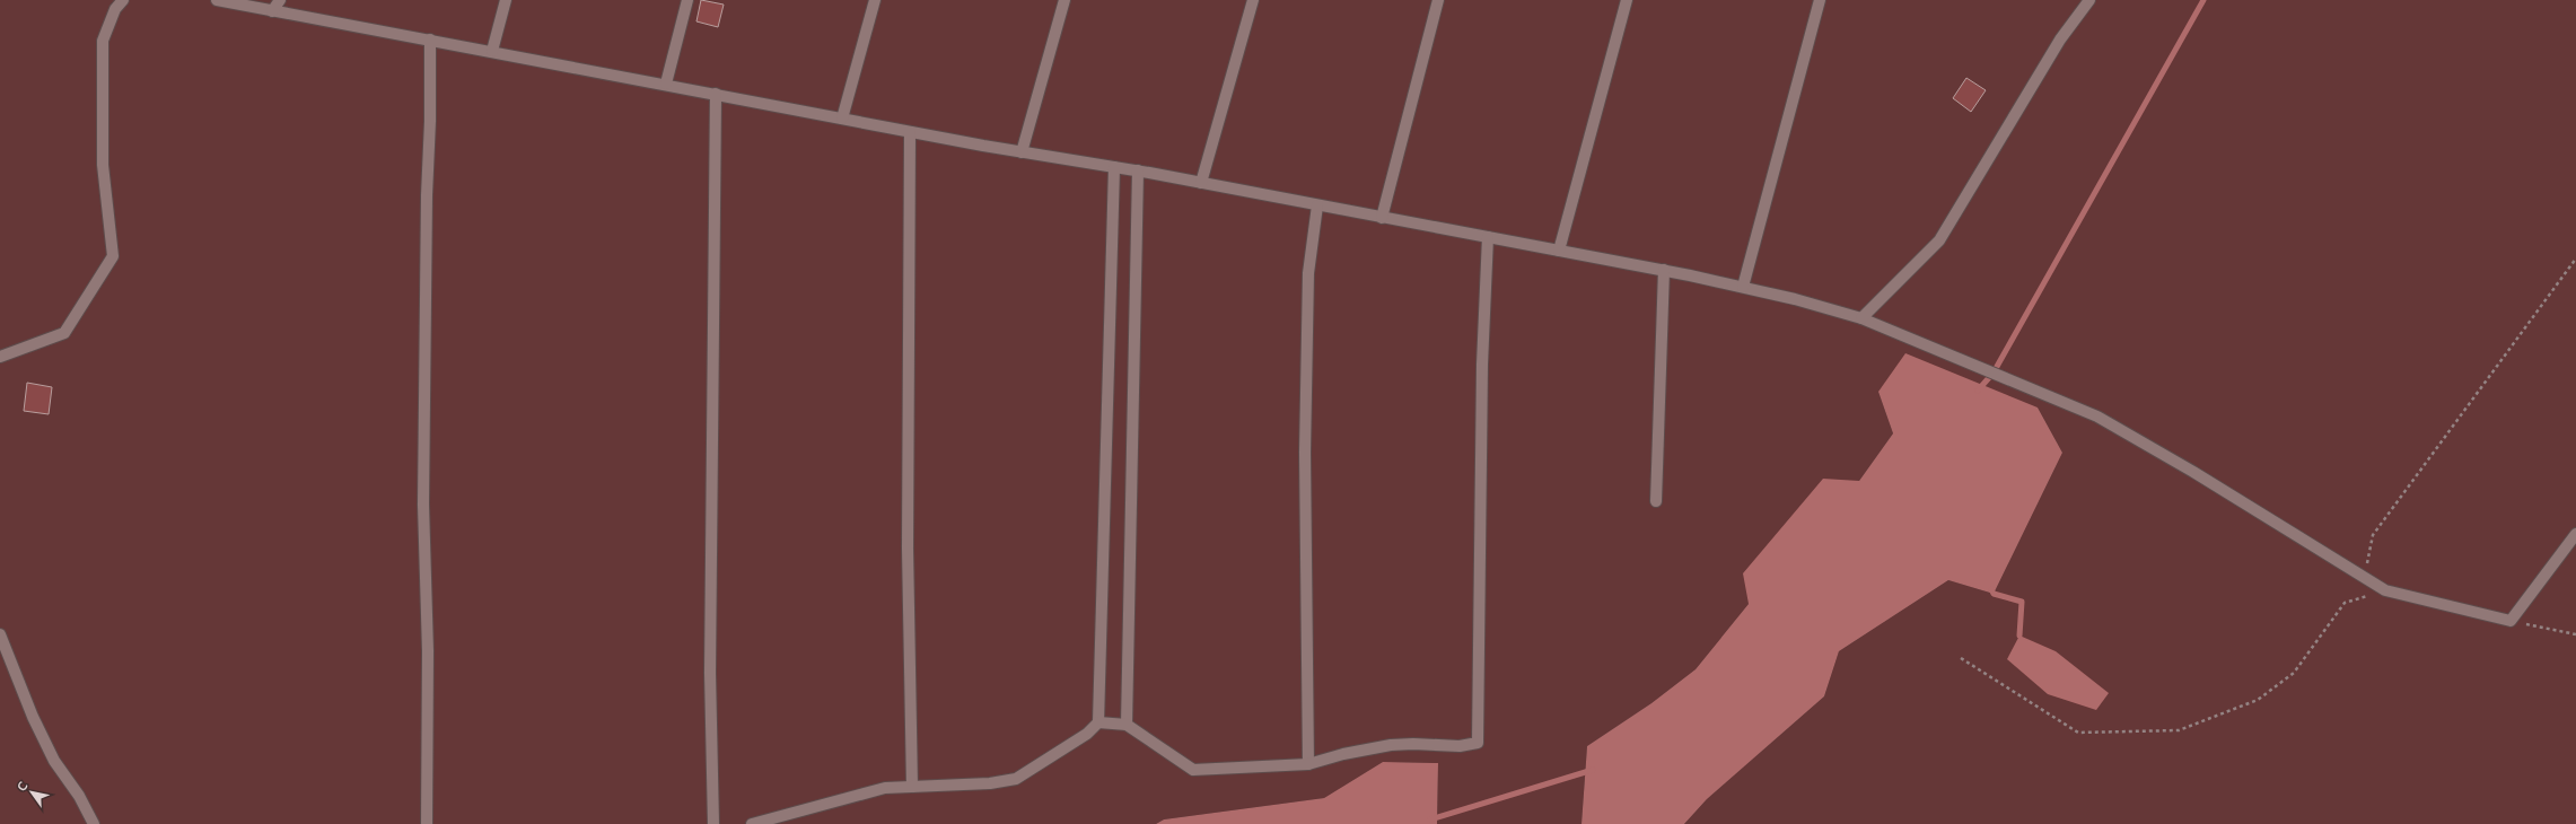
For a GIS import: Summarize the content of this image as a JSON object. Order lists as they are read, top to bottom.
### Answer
{
  "north": "top left"
}
